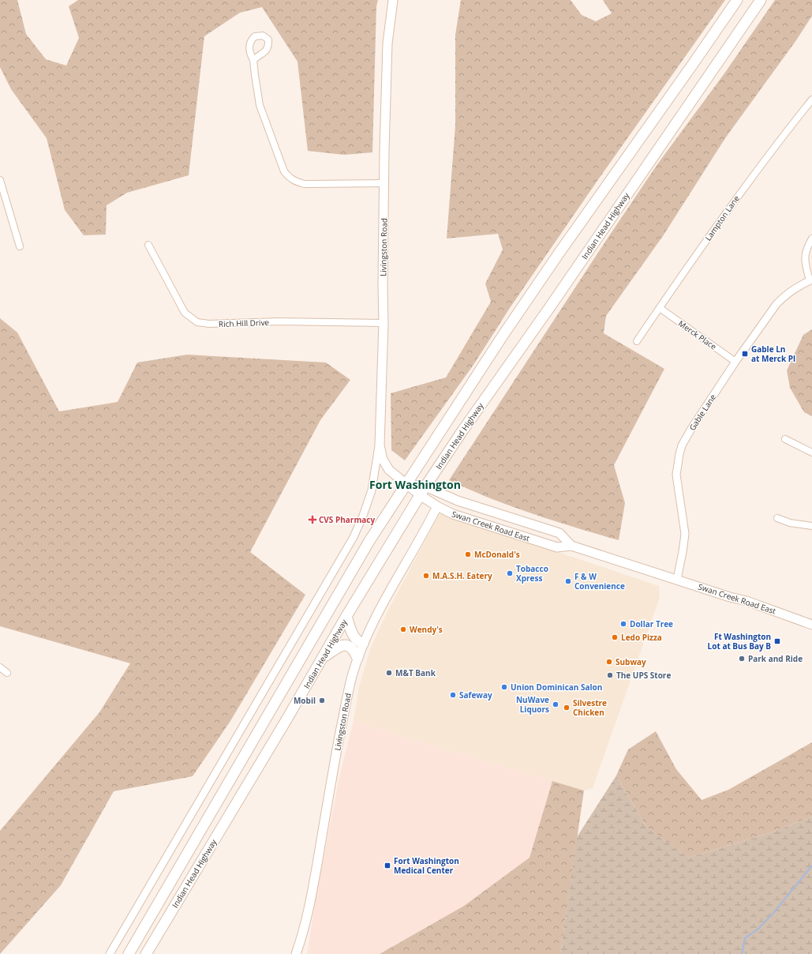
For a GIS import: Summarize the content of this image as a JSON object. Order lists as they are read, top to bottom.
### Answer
{
  "streets": {
    "highway": ["Indian Head Highway"],
    "main road": ["Livingston Road", "Swan Creek Road East"],
    "street": [
      "Lampton Lane",
      "Rich Hill Drive",
      "Merck Place",
      "Gable Lane"
    ]
  },
  "crossings": [
    ["Lampton Lane", "Merck Place"],
    ["Indian Head Highway", "Livingston Road"],
    ["Indian Head Highway", "Swan Creek Road East"],
    ["Livingston Road", "Rich Hill Drive"],
    ["Livingston Road", "Swan Creek Road East"],
    ["Merck Place", "Gable Lane"],
    ["Gable Lane", "Swan Creek Road East"]
  ],
  "districts": ["Fort Washington"],
  "places": {
    "transit": ["Gable Ln at Merck Pl", "Ft Washington Lot at Bus Bay B", "Fort Washington Medical Center"],
    "health": ["CVS Pharmacy"],
    "other": [
      "McDonald's",
      "Tobacco Xpress",
      "M.A.S.H. Eatery",
      "F & W Convenience",
      "Dollar Tree",
      "Wendy's",
      "Ledo Pizza",
      "Park and Ride",
      "Subway",
      "M&T Bank",
      "The UPS Store",
      "Union Dominican Salon",
      "Safeway",
      "Mobil",
      "NuWave Liquors",
      "Silvestre Chicken"
    ]
  }
}
